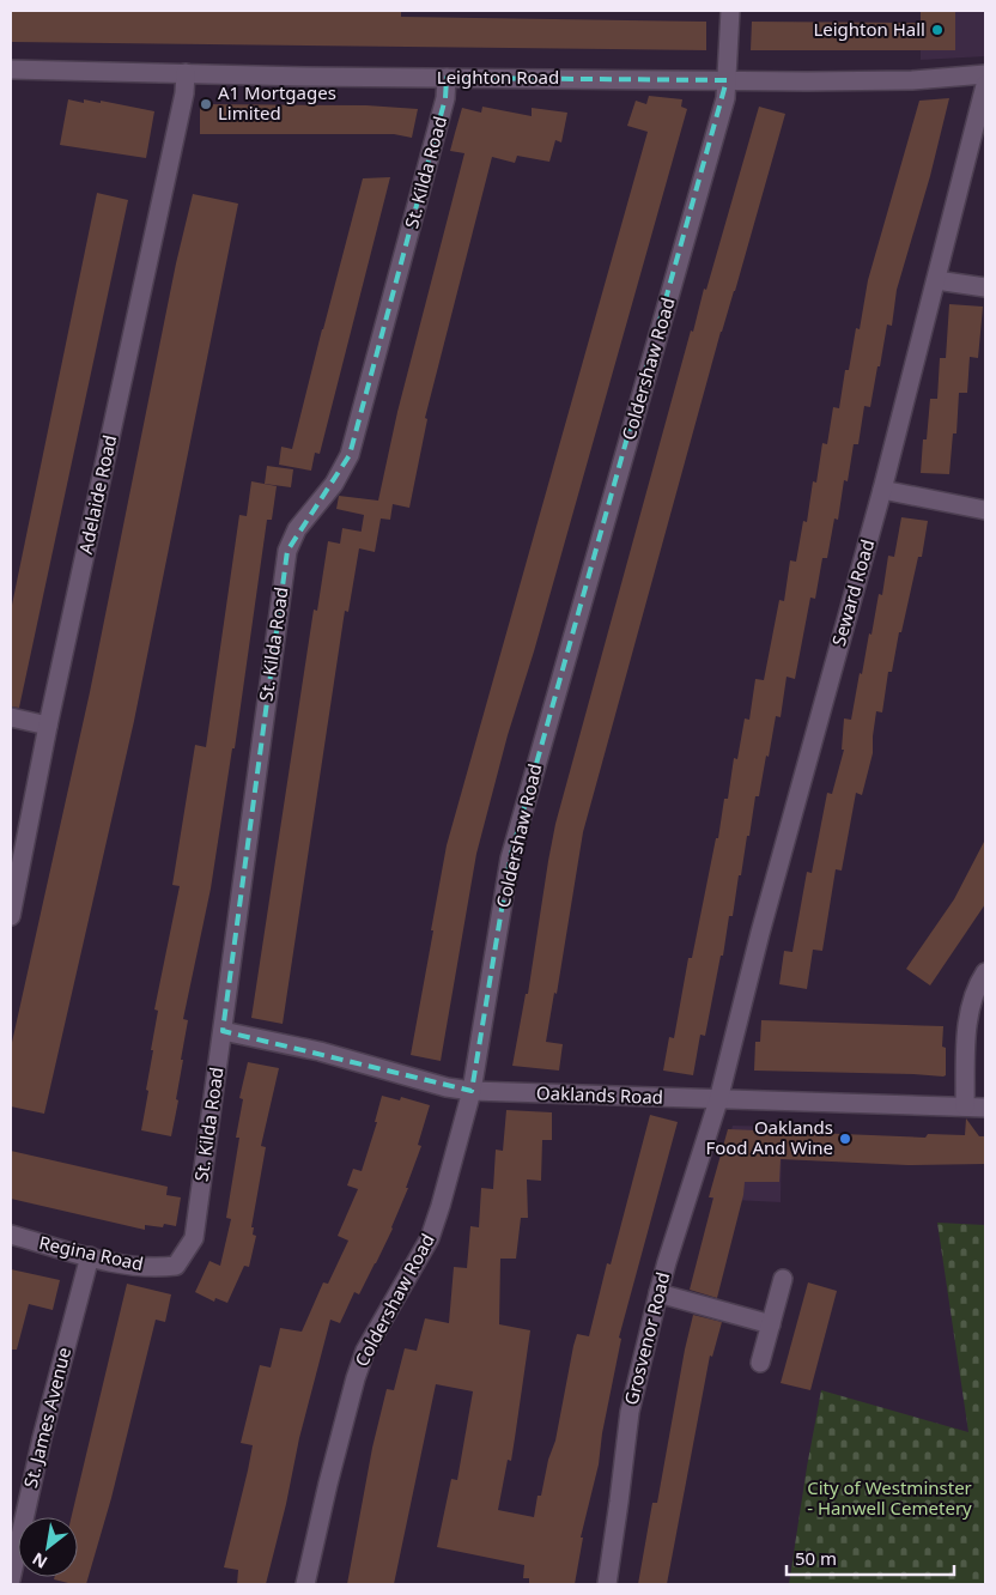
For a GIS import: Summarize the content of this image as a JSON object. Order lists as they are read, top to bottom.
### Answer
{
  "streets": {
    "street": [
      "Leighton Road",
      "St. Kilda Road",
      "Coldershaw Road",
      "Adelaide Road",
      "Seward Road",
      "Oaklands Road",
      "Regina Road",
      "Grosvenor Road",
      "St. James Avenue"
    ]
  },
  "crossings": [
    ["Leighton Road", "St. Kilda Road"],
    ["Leighton Road", "Coldershaw Road"],
    ["Leighton Road", "Adelaide Road"],
    ["St. Kilda Road", "Oaklands Road"],
    ["St. Kilda Road", "Regina Road"],
    ["Coldershaw Road", "Oaklands Road"],
    ["Seward Road", "Oaklands Road"],
    ["Seward Road", "Grosvenor Road"],
    ["Oaklands Road", "Grosvenor Road"],
    ["Regina Road", "St. James Avenue"]
  ],
  "parks": ["City of Westminster - Hanwell Cemetery"],
  "places": ["Leighton Hall", "A1 Mortgages Limited", "Oaklands Food And Wine"],
  "scale_bar": "50 m",
  "north": "bottom left"
}
